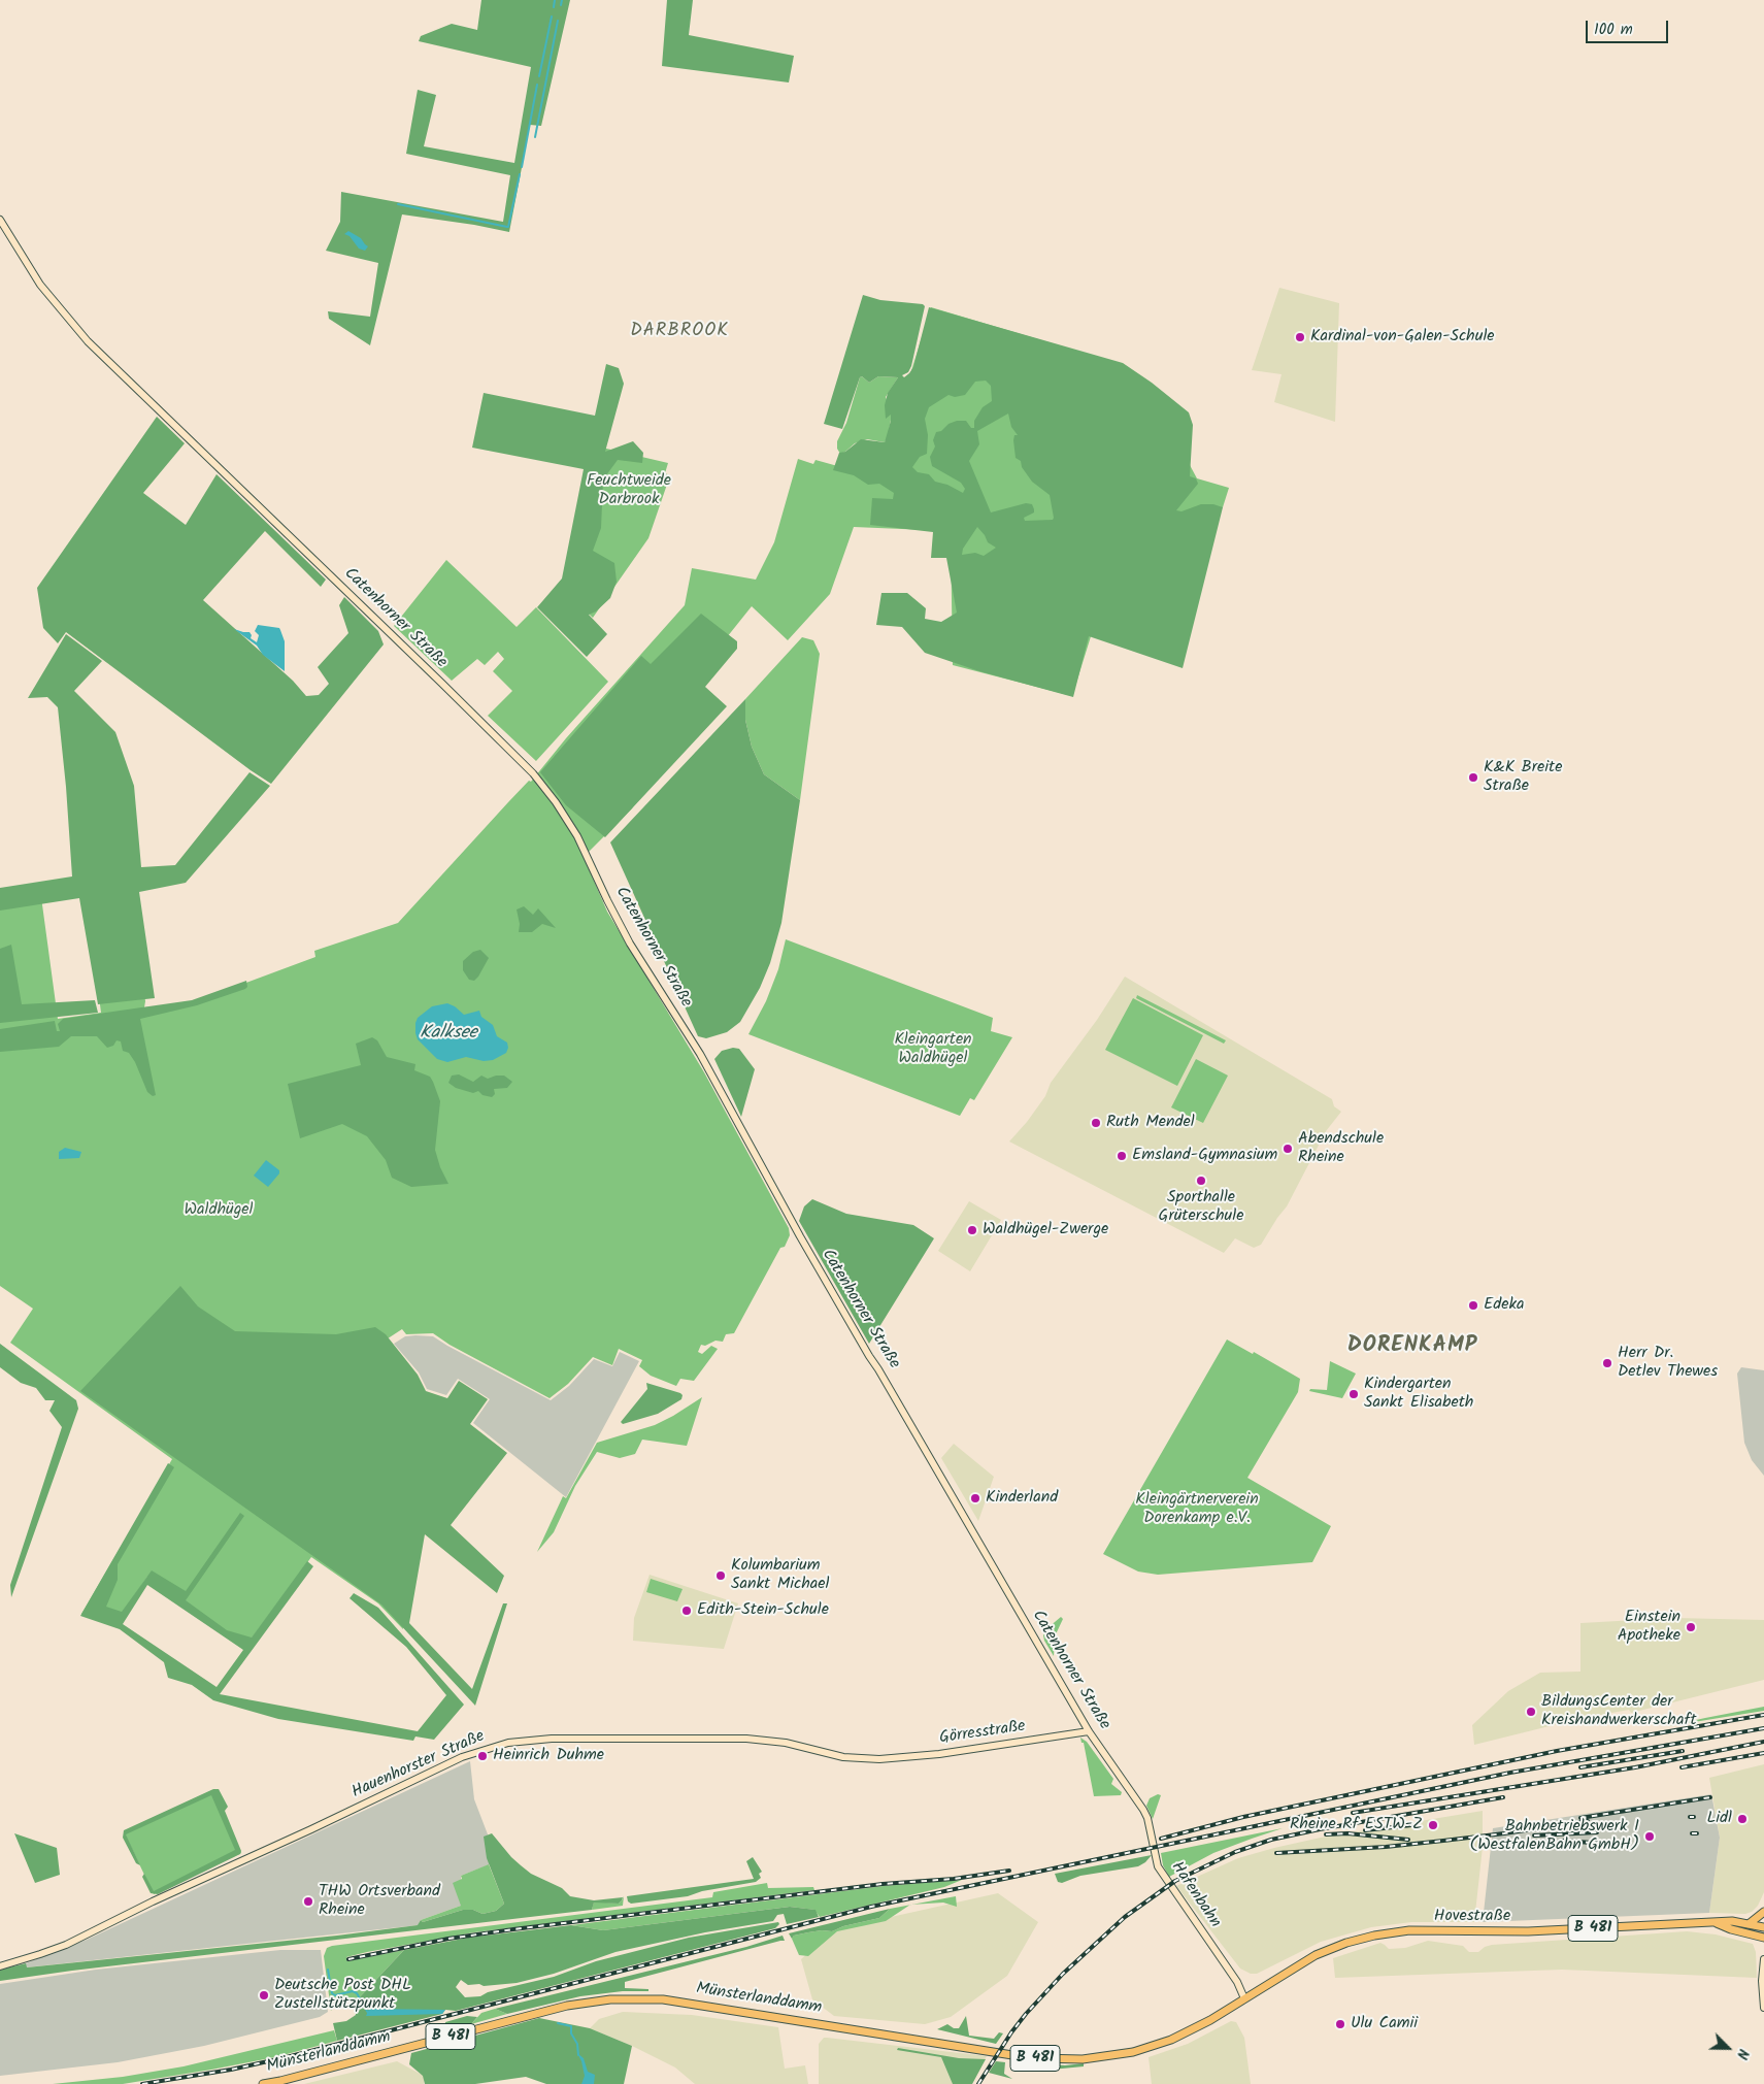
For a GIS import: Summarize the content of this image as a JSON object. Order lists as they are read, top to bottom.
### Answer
{
  "streets": {
    "main road": ["Hovestraße", "B 481", "Münsterlanddamm"],
    "street": [
      "Catenhorner Straße",
      "Görresstraße",
      "Hauenhorster Straße",
      "Hafenbahn"
    ]
  },
  "crossings": [
    ["Catenhorner Straße", "Görresstraße"],
    ["Catenhorner Straße", "Hafenbahn"],
    ["Görresstraße", "Hauenhorster Straße"],
    ["Hafenbahn", "Hovestraße"],
    ["Hafenbahn", "Münsterlanddamm"],
    ["Hovestraße", "Münsterlanddamm"]
  ],
  "districts": ["DARBROOK", "DORENKAMP"],
  "water": ["Kalksee"],
  "parks": [
    "Feuchtweide Darbrook",
    "Kleingarten Waldhügel",
    "Waldhügel",
    "Kleingärtnerverein Dorenkamp e.V."
  ],
  "places": [
    "Kardinal-von-Galen-Schule",
    "K&K Breite Straße",
    "Ruth Mendel",
    "Abendschule Rheine",
    "Emsland-Gymnasium",
    "Sporthalle Grüterschule",
    "Waldhügel-Zwerge",
    "Edeka",
    "Herr Dr. Detlev Thewes",
    "Kindergarten Sankt Elisabeth",
    "Kinderland",
    "Kolumbarium Sankt Michael",
    "Edith-Stein-Schule",
    "Einstein Apotheke",
    "BildungsCenter der Kreishandwerkerschaft",
    "Heinrich Duhme",
    "Lidl",
    "Rheine Rf ESTW-Z",
    "Bahnbetriebswerk I (WestfalenBahn GmbH)",
    "THW Ortsverband Rheine",
    "Deutsche Post DHL Zustellstützpunkt",
    "Ulu Camii"
  ],
  "scale_bar": "100 m",
  "north": "bottom right"
}
